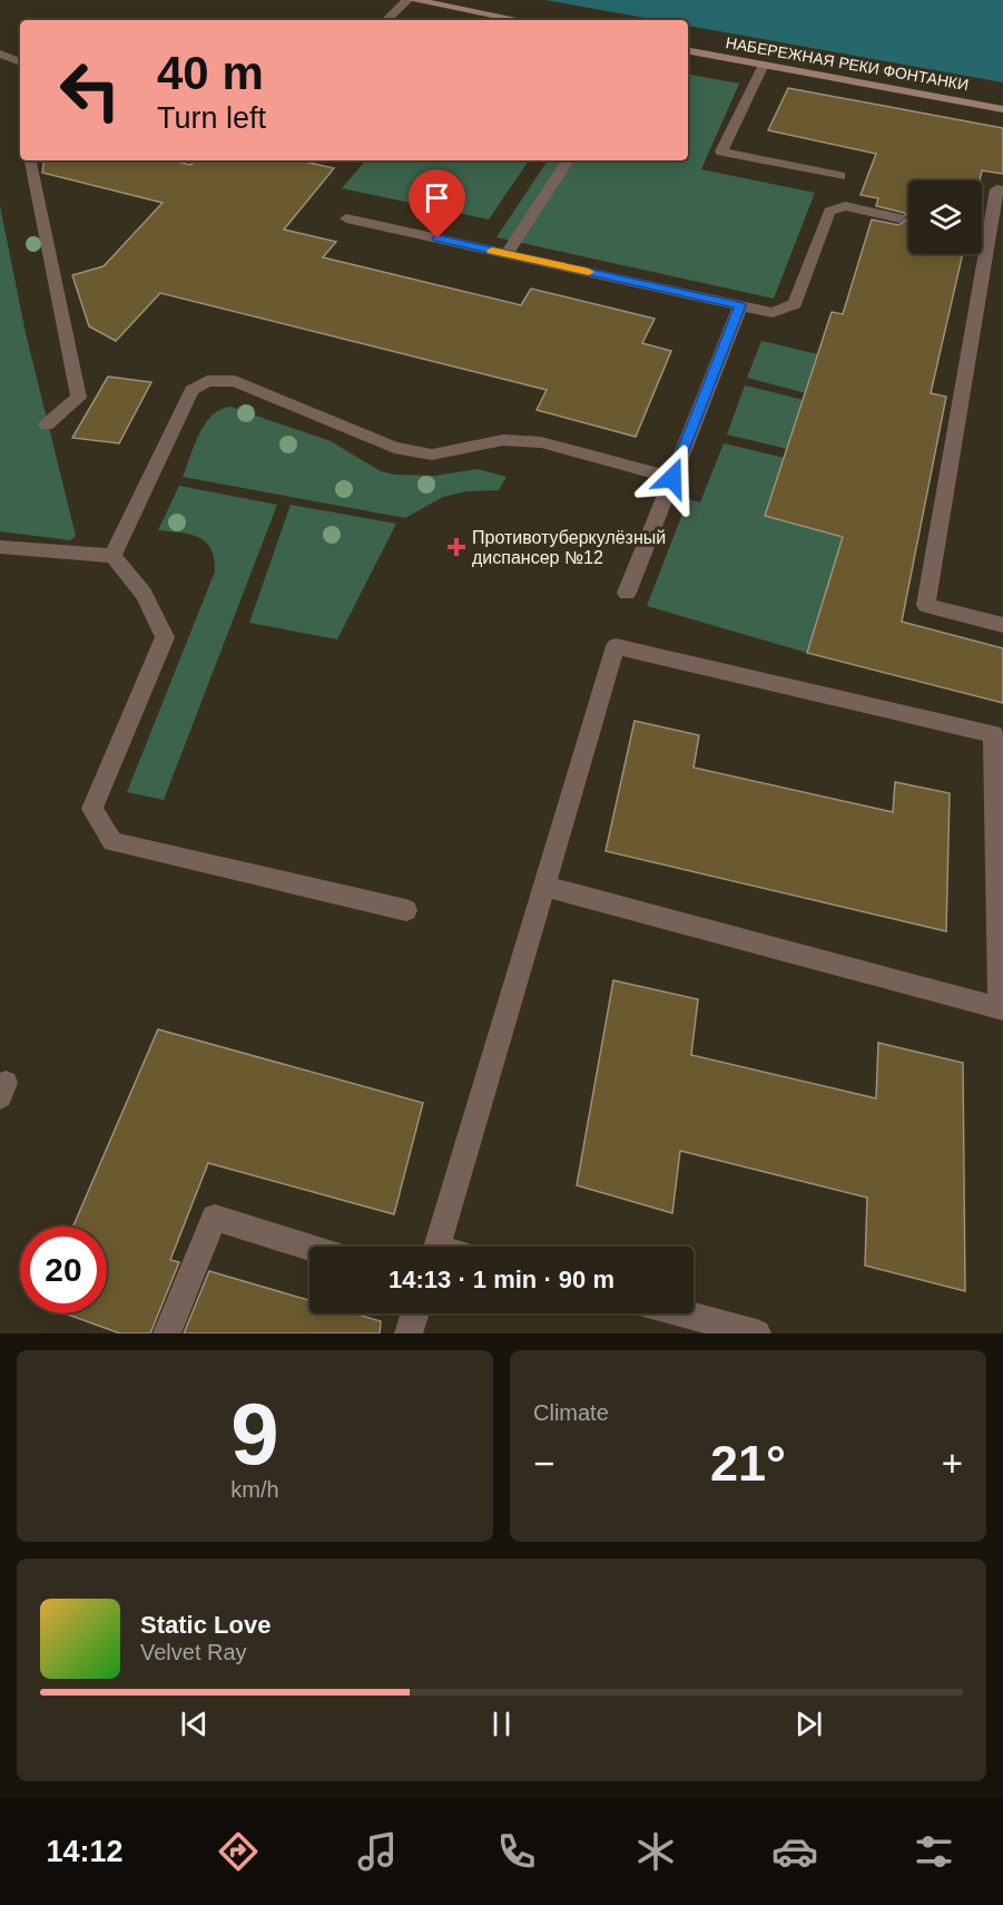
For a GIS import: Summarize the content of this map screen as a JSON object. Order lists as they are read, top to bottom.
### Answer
{
  "streets": {
    "street": ["НАБЕРЕЖНАЯ РЕКИ ФОНТАНКИ"]
  },
  "places": {
    "health": ["Противотуберкулёзный диспансер №12"]
  },
  "page": {
    "turn": ["40 m", "Turn left"],
    "limit": "20",
    "trip": "14:13 · 1 min · 90 m",
    "tile": [
      ["9", "km/h"],
      "Climate"
    ],
    "heat": ["−", "21°", "+"],
    "song": ["Static Love", "Velvet Ray"],
    "tabs": "14:12"
  }
}
